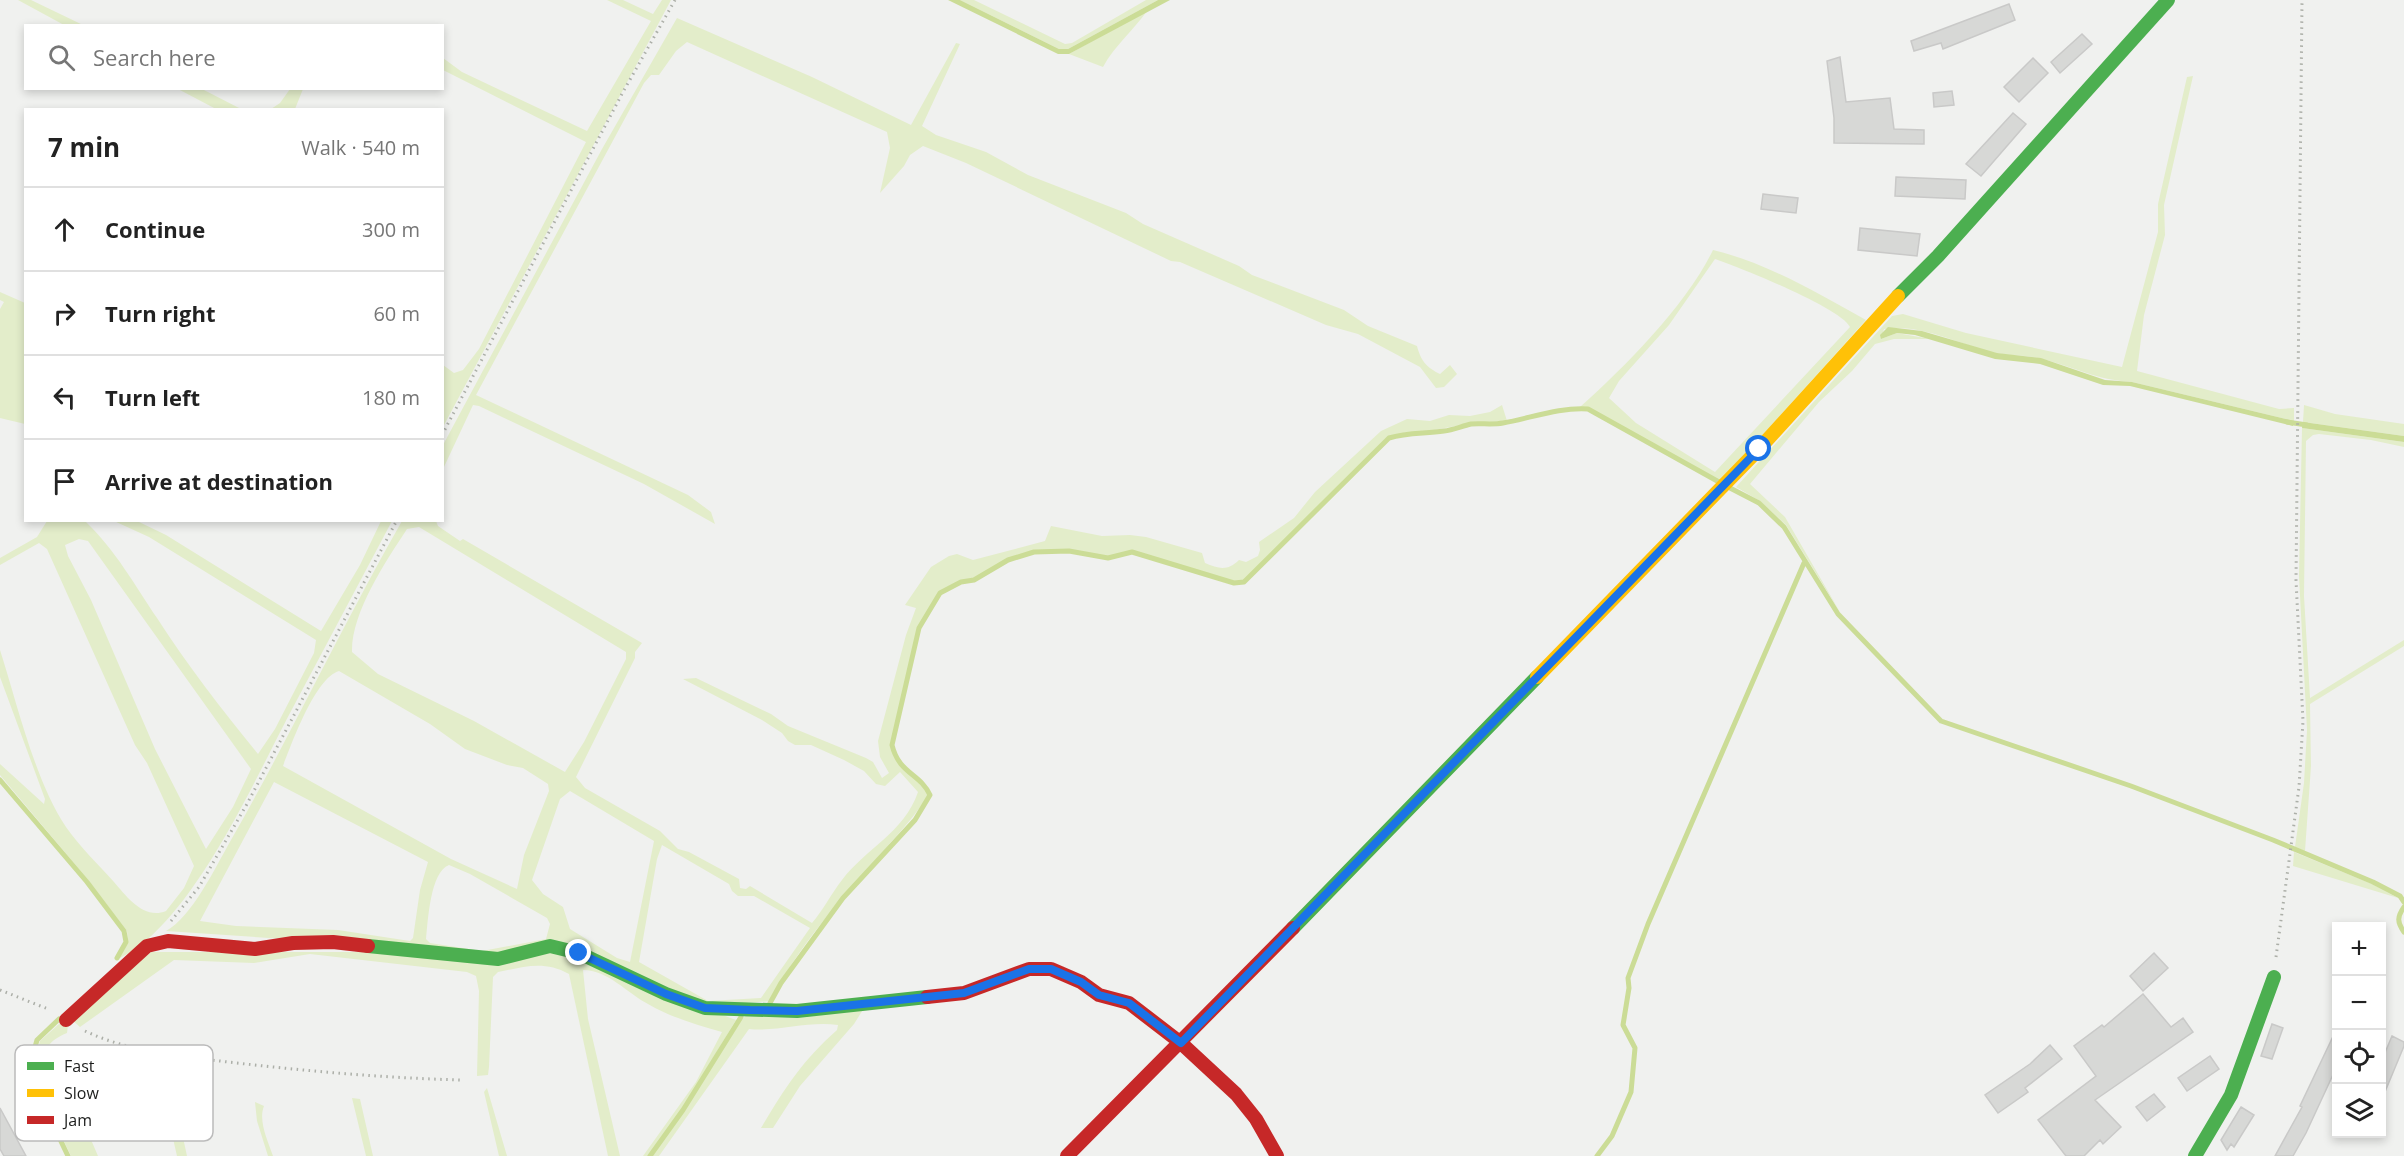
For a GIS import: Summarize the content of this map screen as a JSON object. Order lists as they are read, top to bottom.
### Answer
{
  "legend": ["Fast", "Slow", "Jam"],
  "page": {
    "search": "Search here",
    "heading": ["7 min", "Walk · 540 m"],
    "list": [
      ["Continue", "300 m"],
      ["Turn right", "60 m"],
      ["Turn left", "180 m"],
      "Arrive at destination"
    ],
    "map_buttons": ["+", "−"]
  }
}
